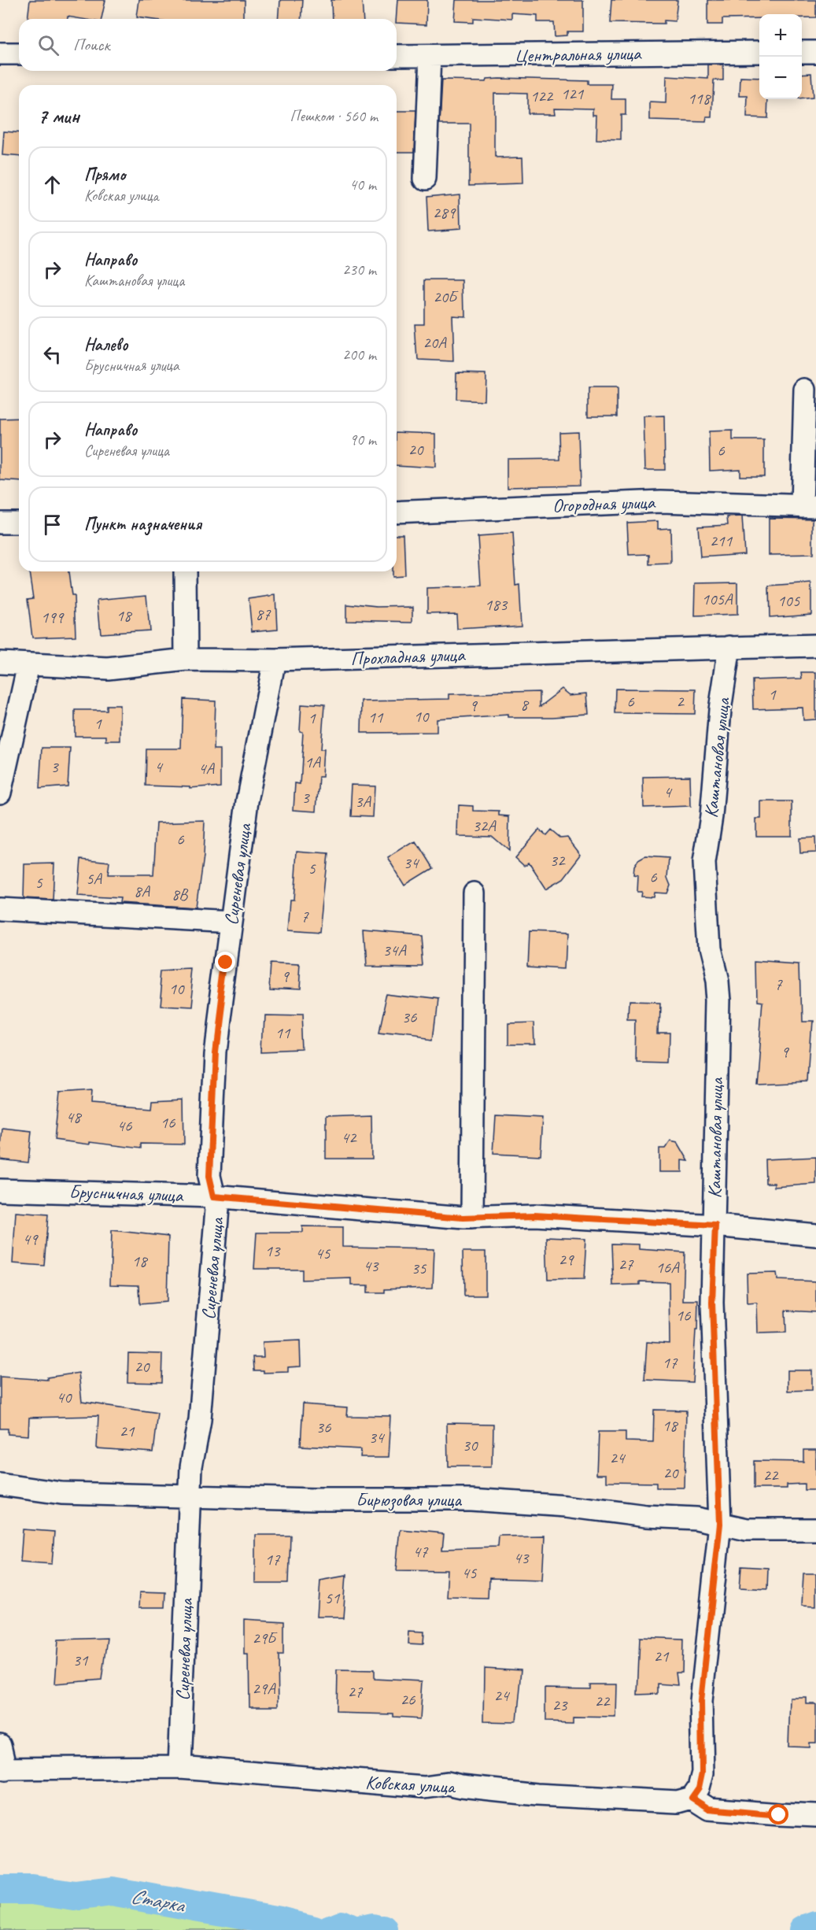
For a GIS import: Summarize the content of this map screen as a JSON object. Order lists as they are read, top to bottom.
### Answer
{
  "streets": {
    "street": [
      "Центральная улица",
      "Огородная улица",
      "Прохладная улица",
      "Каштановая улица",
      "Сиреневая улица",
      "Брусничная улица",
      "Бирюзовая улица",
      "Ковская улица"
    ]
  },
  "crossings": [
    ["Прохладная улица", "Каштановая улица"],
    ["Прохладная улица", "Сиреневая улица"],
    ["Каштановая улица", "Брусничная улица"],
    ["Каштановая улица", "Бирюзовая улица"],
    ["Каштановая улица", "Ковская улица"],
    ["Сиреневая улица", "Брусничная улица"],
    ["Сиреневая улица", "Бирюзовая улица"],
    ["Сиреневая улица", "Ковская улица"]
  ],
  "water": ["Старка"],
  "house_numbers": [
    "121",
    "122",
    "118",
    "289",
    "20Б",
    "20А",
    "20",
    "6",
    "211",
    "105А",
    "105",
    "183",
    "87",
    "18",
    "199",
    "1",
    "6",
    "2",
    "8",
    "9",
    "10",
    "11",
    "1",
    "1",
    "1А",
    "3",
    "4",
    "4А",
    "4",
    "3",
    "3А",
    "32А",
    "6",
    "32",
    "34",
    "5",
    "6",
    "5А",
    "5",
    "8А",
    "8В",
    "7",
    "34А",
    "9",
    "7",
    "10",
    "36",
    "11",
    "9",
    "48",
    "16",
    "46",
    "42",
    "49",
    "13",
    "45",
    "29",
    "18",
    "27",
    "43",
    "16А",
    "35",
    "16",
    "17",
    "20",
    "40",
    "18",
    "36",
    "21",
    "34",
    "30",
    "24",
    "20",
    "22",
    "47",
    "43",
    "17",
    "45",
    "51",
    "29Б",
    "21",
    "31",
    "29А",
    "27",
    "24",
    "26",
    "22",
    "23"
  ],
  "page": {
    "map_buttons": ["+", "−"],
    "search": "Поиск",
    "heading": ["7 мин", "Пешком · 560 m"],
    "list": [
      ["Прямо", "Ковская улица", "40 m"],
      ["Направо", "Каштановая улица", "230 m"],
      ["Налево", "Брусничная улица", "200 m"],
      ["Направо", "Сиреневая улица", "90 m"],
      "Пункт назначения"
    ]
  }
}
